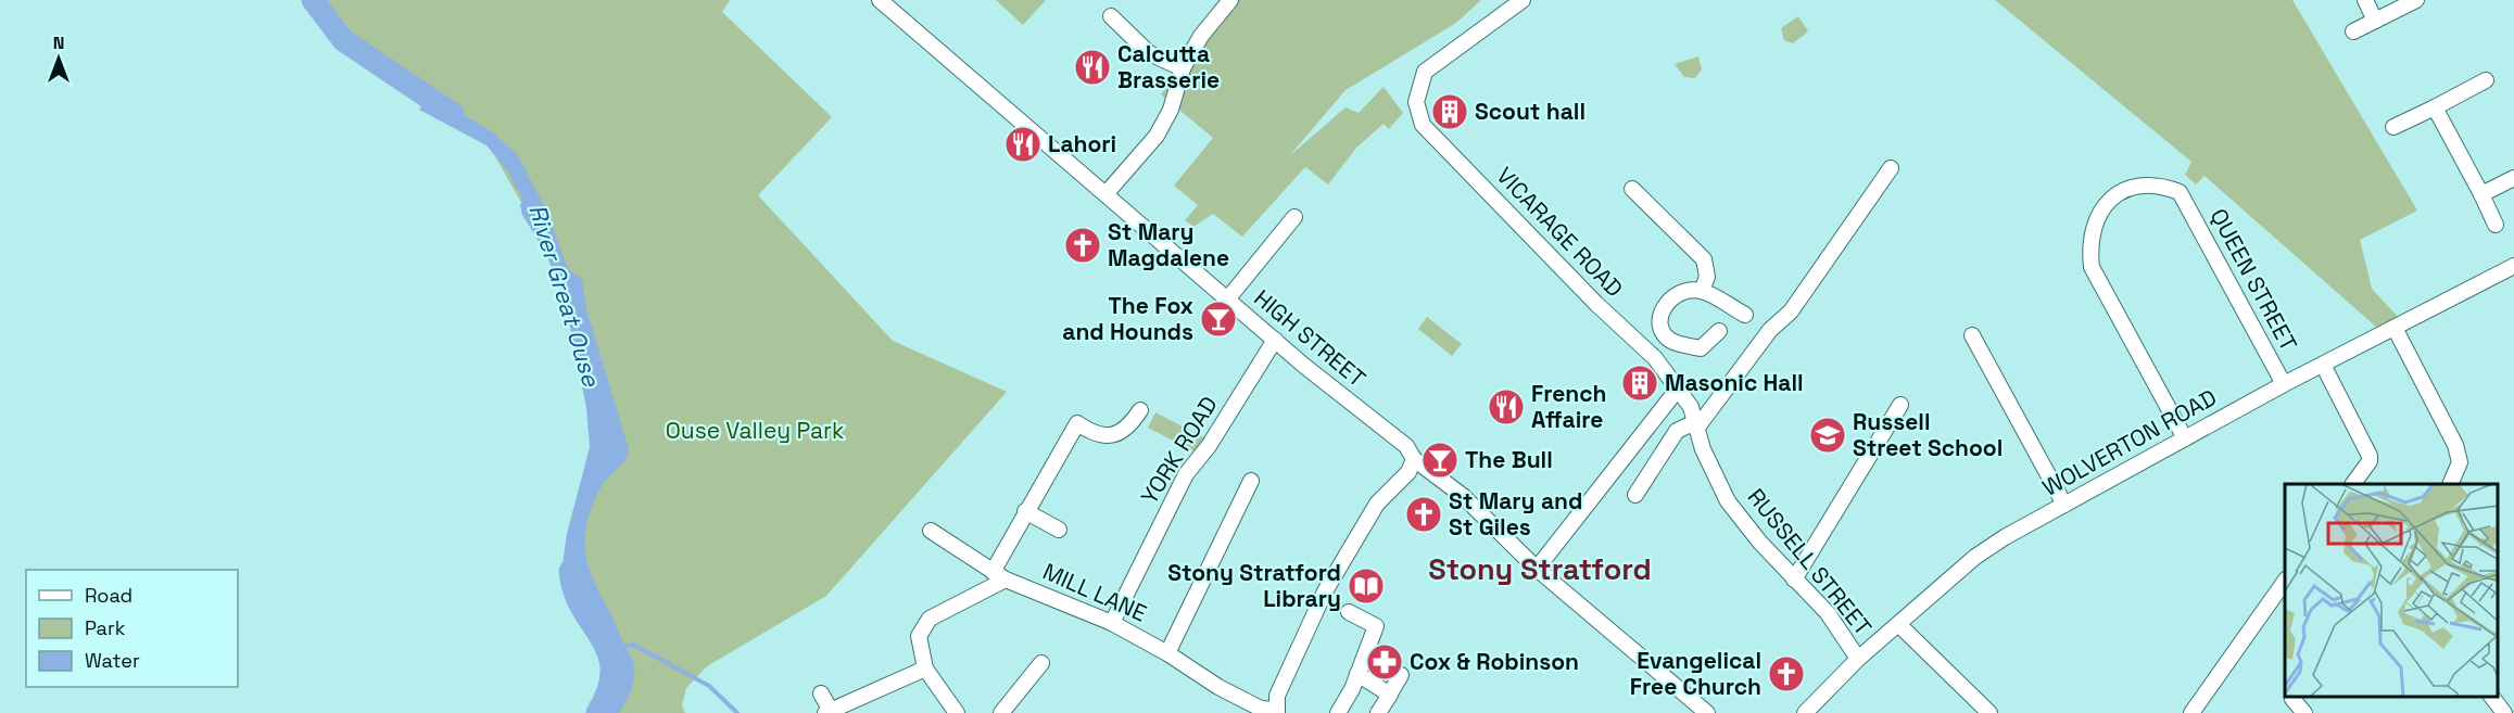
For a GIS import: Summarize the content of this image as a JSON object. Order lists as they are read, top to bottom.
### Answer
{
  "streets": {
    "street": [
      "VICARAGE ROAD",
      "QUEEN STREET",
      "HIGH STREET",
      "WOLVERTON ROAD",
      "YORK ROAD",
      "RUSSELL STREET",
      "MILL LANE"
    ]
  },
  "crossings": [
    ["VICARAGE ROAD", "RUSSELL STREET"],
    ["QUEEN STREET", "WOLVERTON ROAD"],
    ["HIGH STREET", "YORK ROAD"],
    ["WOLVERTON ROAD", "RUSSELL STREET"],
    ["YORK ROAD", "MILL LANE"]
  ],
  "districts": ["Stony Stratford"],
  "water": ["River Great Ouse"],
  "parks": ["Ouse Valley Park"],
  "places": {
    "restaurant": ["Calcutta Brasserie", "Lahori", "French Affaire"],
    "building": ["Scout hall", "Masonic Hall"],
    "church": ["St Mary Magdalene", "St Mary and St Giles", "Evangelical Free Church"],
    "bar": ["The Fox and Hounds", "The Bull"],
    "school or university": ["Russell Street School"],
    "library": ["Stony Stratford Library"],
    "pharmacy": ["Cox & Robinson"]
  },
  "legend": ["Road", "Park", "Water"],
  "north": "top"
}
